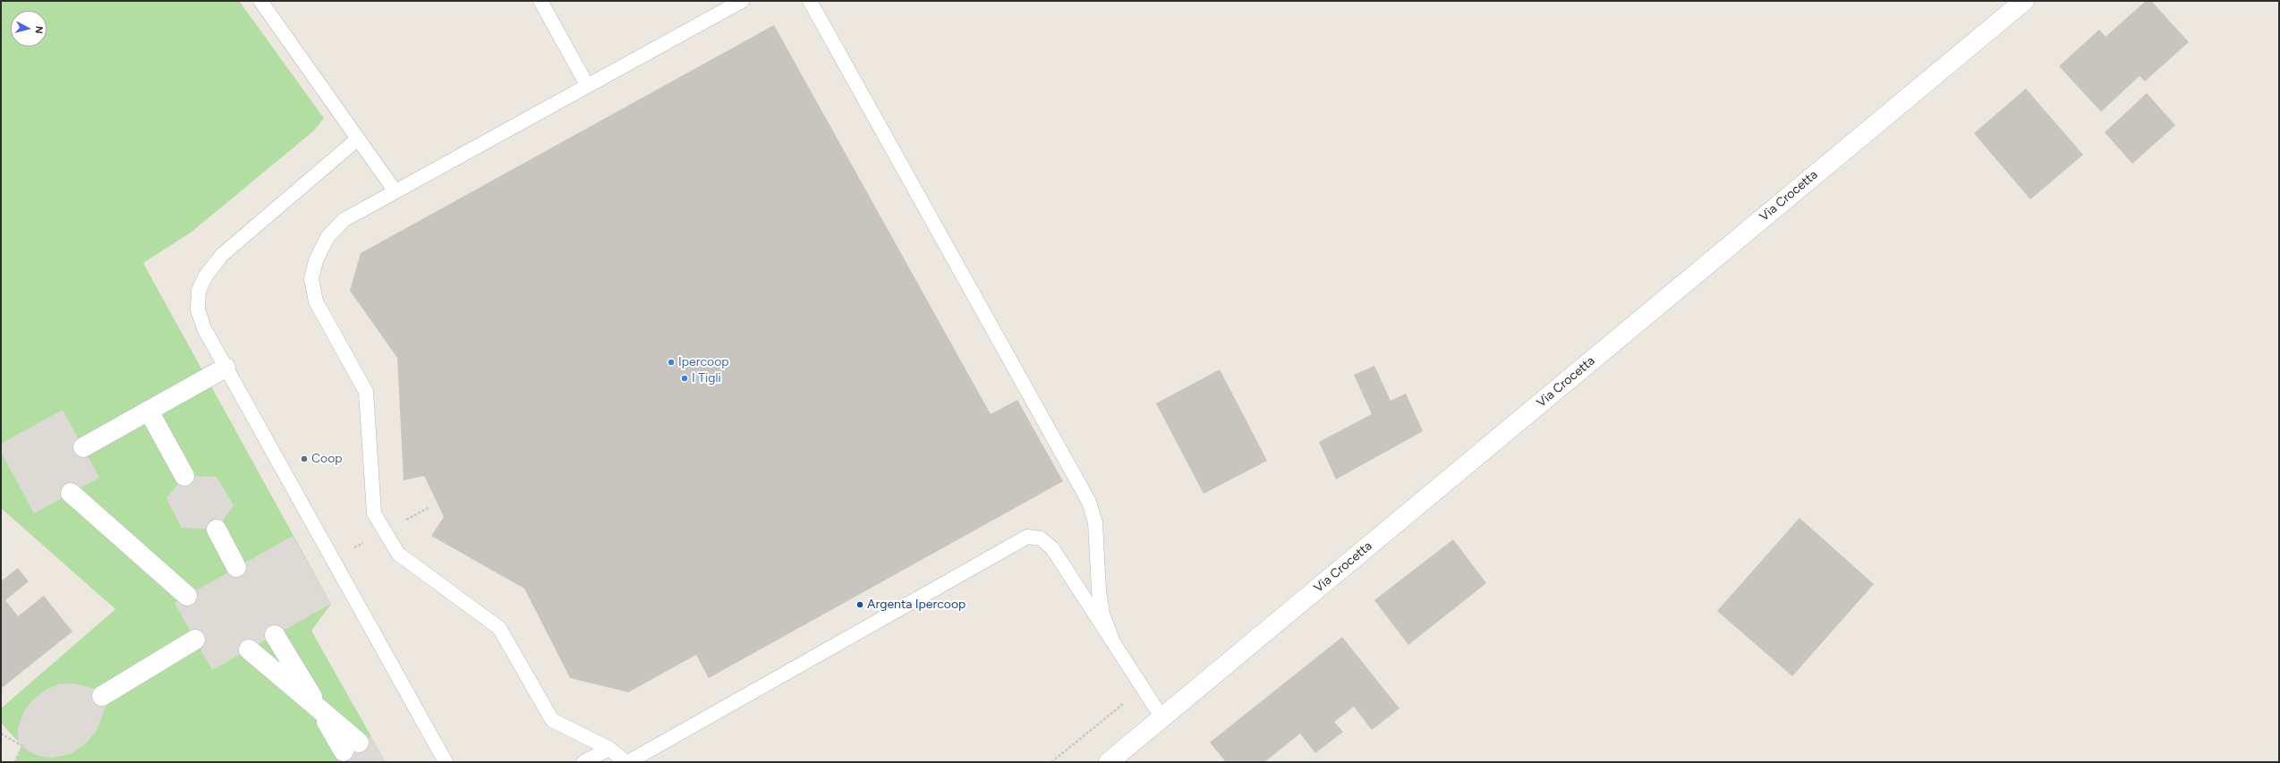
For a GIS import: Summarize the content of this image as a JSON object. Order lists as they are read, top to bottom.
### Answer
{
  "streets": {
    "street": ["Via Crocetta"]
  },
  "places": [
    "Ipercoop",
    "I Tigli",
    "Coop",
    "Argenta Ipercoop"
  ],
  "north": "right"
}
